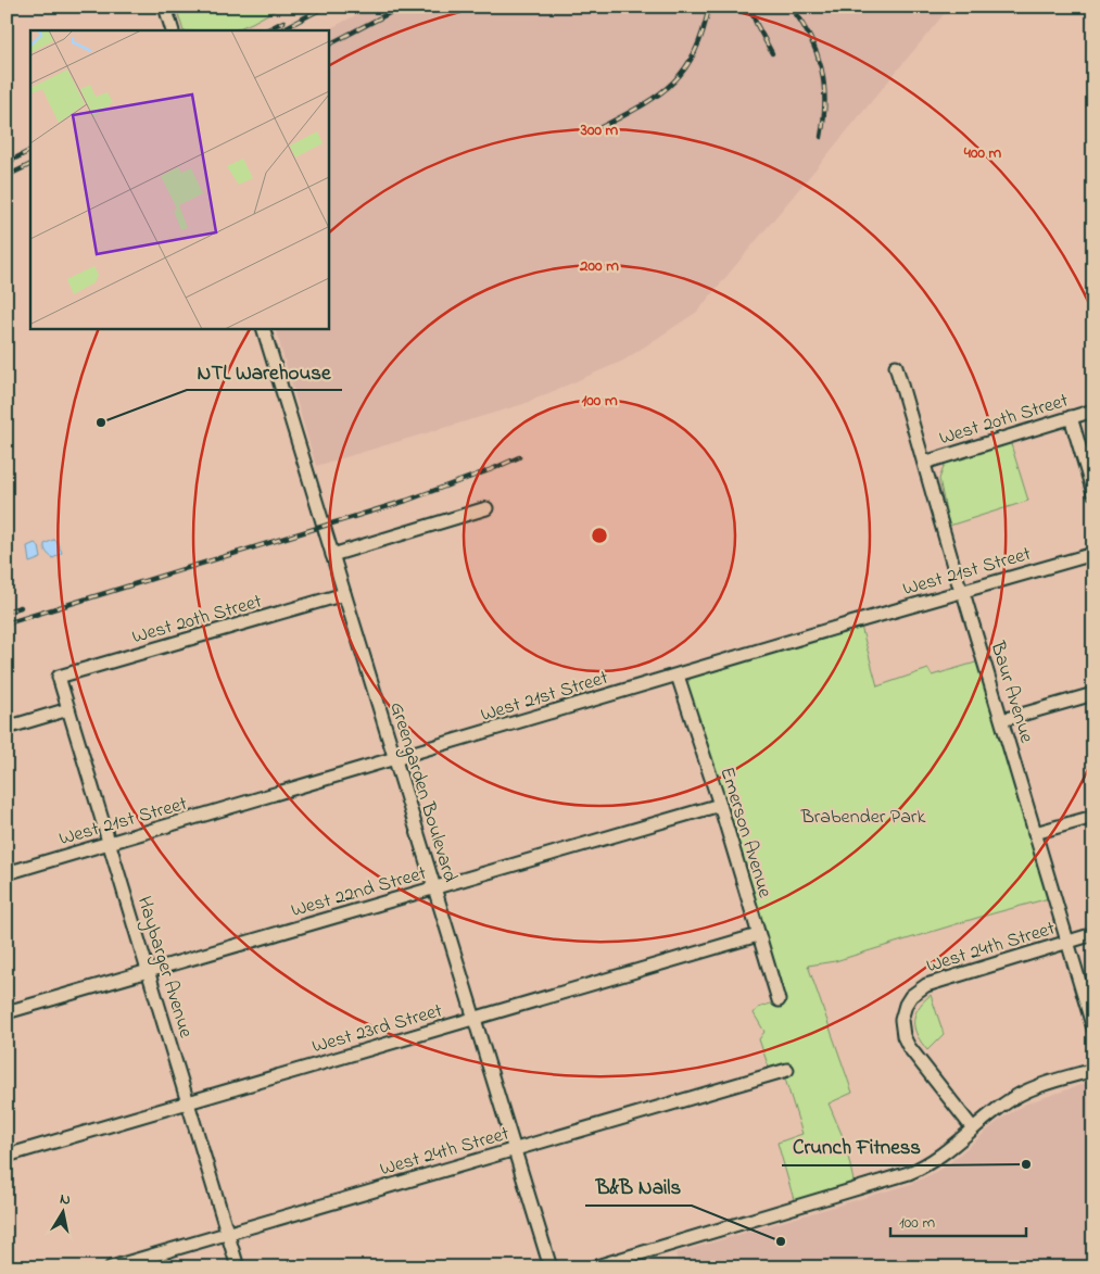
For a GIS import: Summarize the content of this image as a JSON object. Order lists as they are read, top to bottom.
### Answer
{
  "streets": {
    "street": [
      "West 20th Street",
      "West 21st Street",
      "Baur Avenue",
      "Greengarden Boulevard",
      "Emerson Avenue",
      "West 22nd Street",
      "West 24th Street",
      "Haybarger Avenue",
      "West 23rd Street"
    ]
  },
  "crossings": [
    ["West 20th Street", "Baur Avenue"],
    ["West 20th Street", "Greengarden Boulevard"],
    ["West 20th Street", "Haybarger Avenue"],
    ["West 21st Street", "Baur Avenue"],
    ["West 21st Street", "Greengarden Boulevard"],
    ["West 21st Street", "Emerson Avenue"],
    ["West 21st Street", "Haybarger Avenue"],
    ["Baur Avenue", "West 24th Street"],
    ["Greengarden Boulevard", "West 22nd Street"],
    ["Greengarden Boulevard", "West 24th Street"],
    ["Greengarden Boulevard", "West 23rd Street"],
    ["Emerson Avenue", "West 22nd Street"],
    ["Emerson Avenue", "West 23rd Street"],
    ["West 22nd Street", "Haybarger Avenue"],
    ["West 24th Street", "Haybarger Avenue"],
    ["Haybarger Avenue", "West 23rd Street"]
  ],
  "parks": ["Brabender Park"],
  "places": ["NTL Warehouse", "Crunch Fitness", "B&B Nails"],
  "scale_bar": "100 m",
  "north": "top",
  "rings": [
    "300 m",
    "400 m",
    "200 m",
    "100 m"
  ]
}
